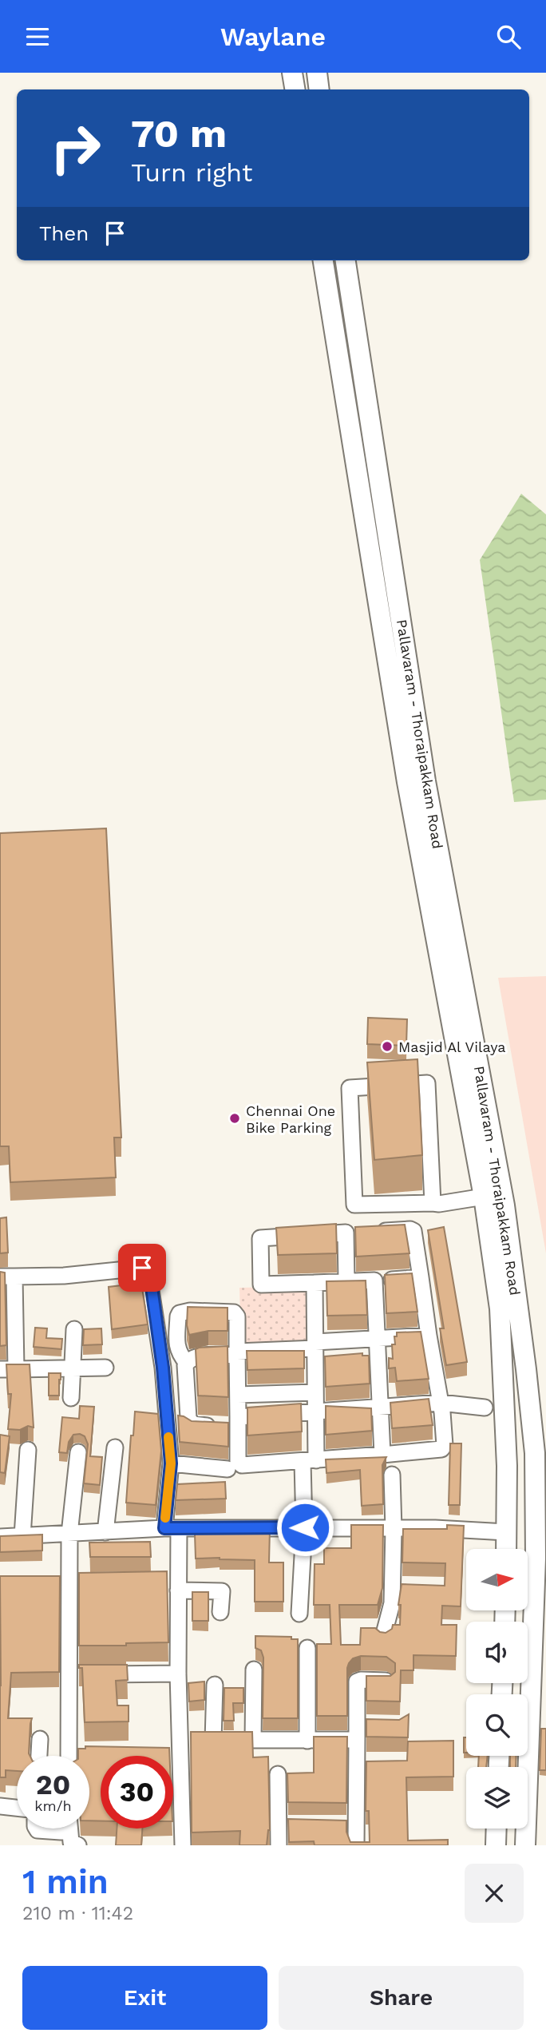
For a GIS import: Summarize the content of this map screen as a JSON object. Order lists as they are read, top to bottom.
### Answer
{
  "streets": {
    "main road": ["Pallavaram - Thoraipakkam Road"]
  },
  "places": ["Masjid Al Vilaya", "Chennai One Bike Parking"],
  "north": "right",
  "page": {
    "header": "Waylane",
    "turn": ["70 m", "Turn right"],
    "then": "Then",
    "speed": "20 km/h",
    "limit": "30",
    "heading": ["1 min", "210 m · 11:42"],
    "buttons": ["Exit", "Share"]
  }
}
